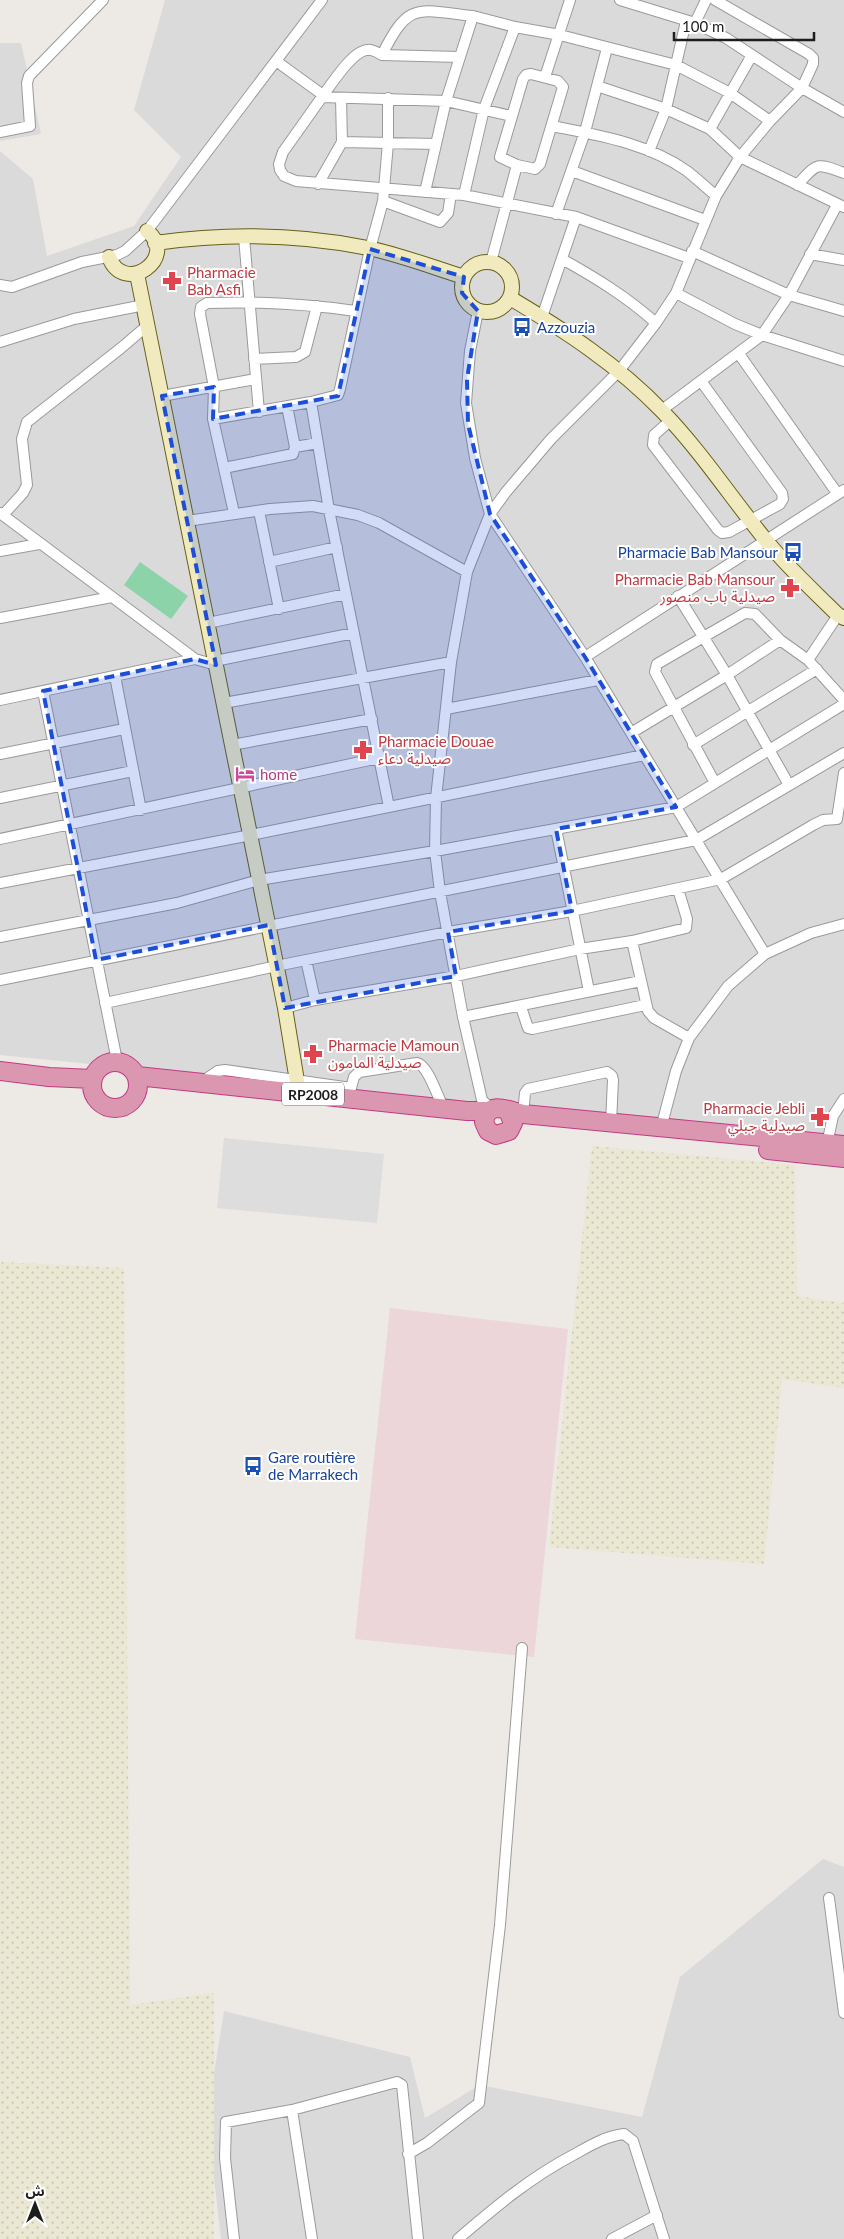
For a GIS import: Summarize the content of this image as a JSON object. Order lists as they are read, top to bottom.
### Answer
{
  "streets": {
    "highway": ["RP2008"]
  },
  "places": {
    "pharmacy": [
      "Pharmacie Bab Asfi",
      "Pharmacie Bab Mansour صيدلية باب منصور",
      "Pharmacie Douae صيدلية دعاء",
      "Pharmacie Mamoun صيدلية المامون",
      "Pharmacie Jebli صيدلية جبلي"
    ],
    "bus stop": ["Azzouzia", "Pharmacie Bab Mansour", "Gare routière de Marrakech"],
    "hotel": ["home"]
  },
  "scale_bar": "100 m",
  "north": "top"
}
